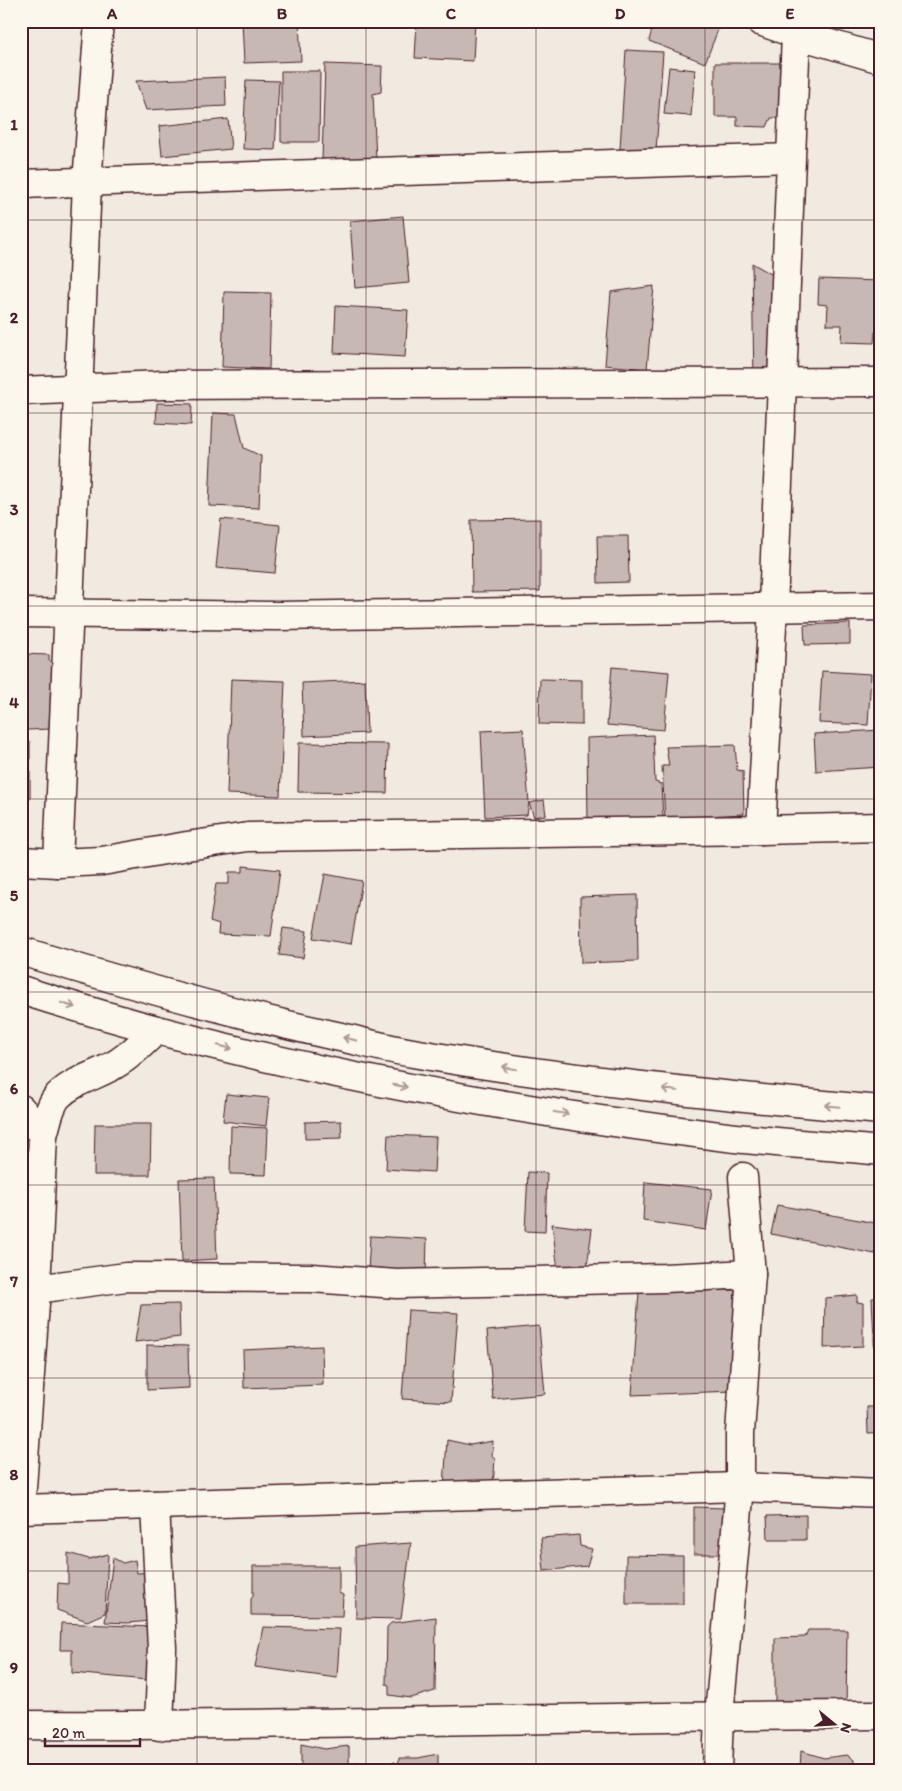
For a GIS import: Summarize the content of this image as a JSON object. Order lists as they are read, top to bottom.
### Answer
{
  "scale_bar": "20 m",
  "north": "right",
  "grid": {
    "columns": [
      "A",
      "B",
      "C",
      "D",
      "E"
    ],
    "rows": [
      "1",
      "2",
      "3",
      "4",
      "5",
      "6",
      "7",
      "8",
      "9"
    ]
  }
}
